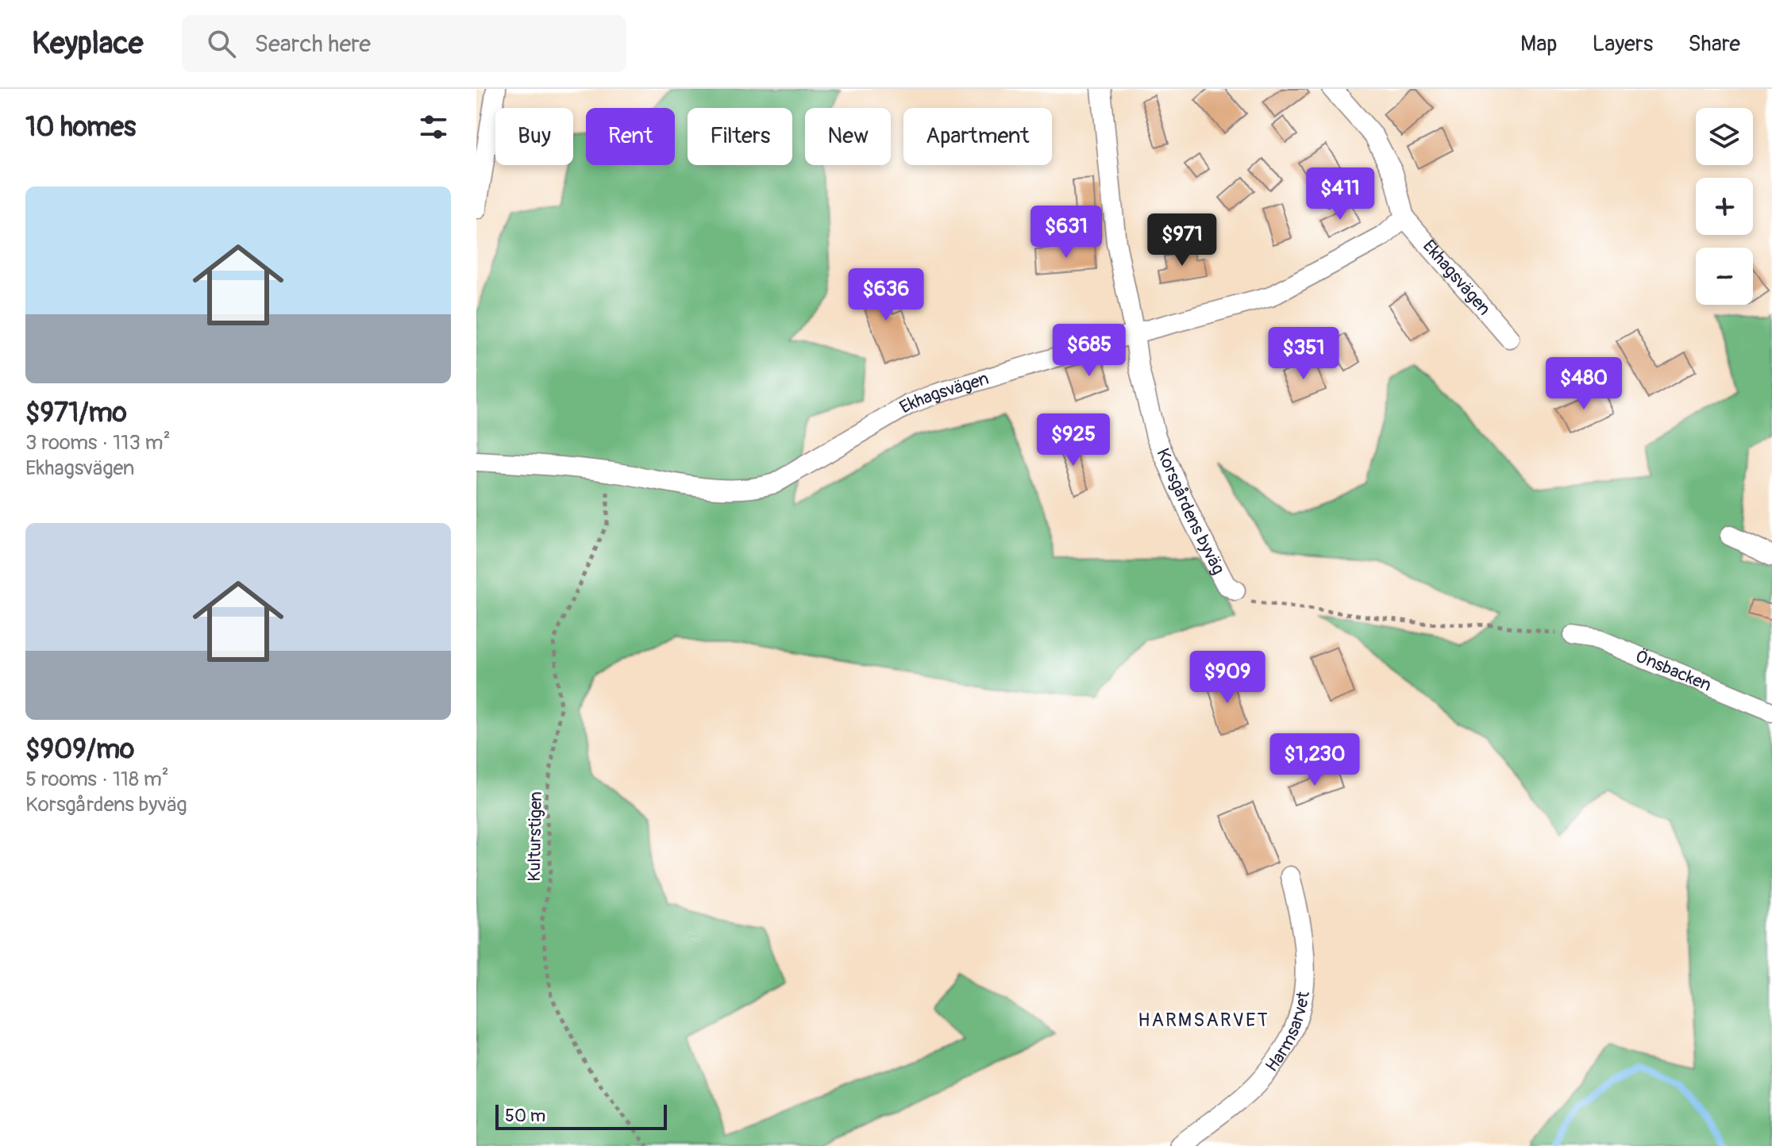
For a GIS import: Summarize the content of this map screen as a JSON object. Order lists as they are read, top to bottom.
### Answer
{
  "streets": {
    "street": [
      "Ekhagsvägen",
      "Korsgårdens byväg",
      "Önsbacken",
      "Harmsarvet"
    ],
    "path": ["Kulturstigen"]
  },
  "crossings": [
    ["Ekhagsvägen", "Korsgårdens byväg"],
    ["Ekhagsvägen", "Kulturstigen"],
    ["Korsgårdens byväg", "Önsbacken"]
  ],
  "districts": ["HARMSARVET"],
  "scale_bar": "50 m",
  "page": {
    "header": "Keyplace",
    "search": "Search here",
    "nav": ["Map", "Layers", "Share"],
    "heading": "10 homes",
    "map_buttons": ["+", "−"],
    "chip": [
      "Buy",
      "Rent",
      "Filters",
      "New",
      "Apartment"
    ],
    "list": [
      {
        "name": "$971/mo",
        "note": "3 rooms · 113 m² · Ekhagsvägen"
      },
      {
        "name": "$909/mo",
        "note": "5 rooms · 118 m² · Korsgårdens byväg"
      }
    ],
    "price": [
      "$411",
      "$631",
      "$971",
      "$636",
      "$685",
      "$351",
      "$480",
      "$925",
      "$909",
      "$1,230"
    ],
    "scale": "50 m"
  }
}
